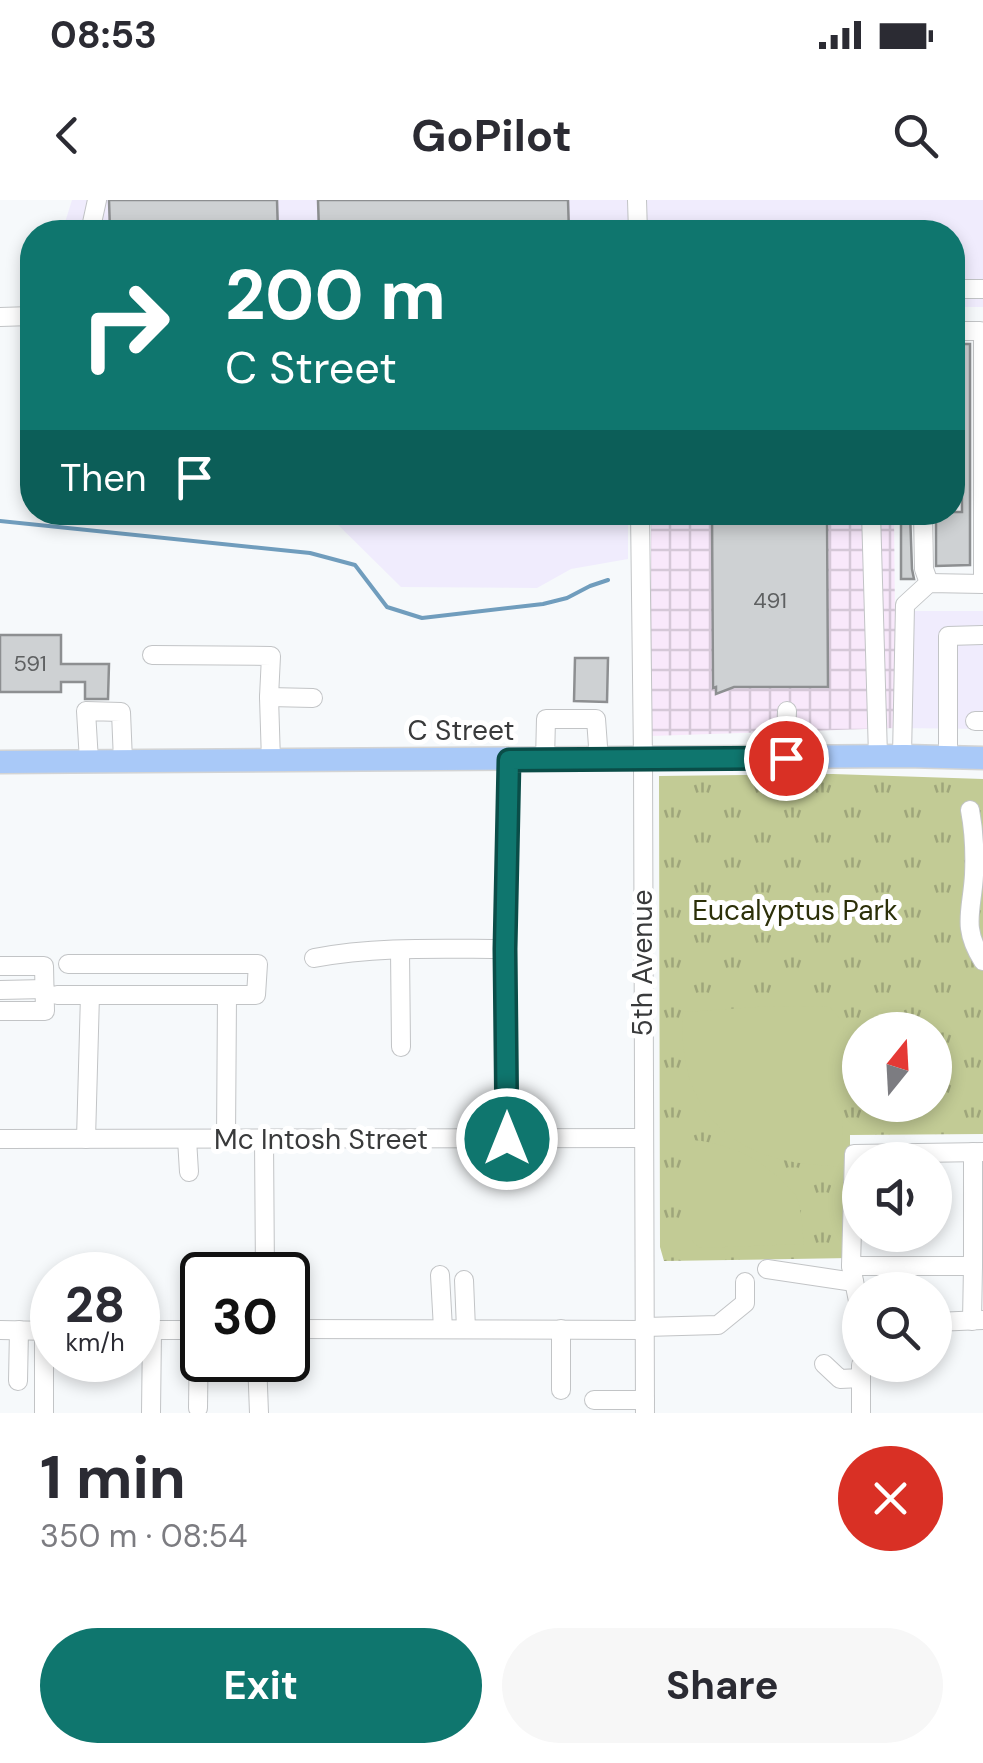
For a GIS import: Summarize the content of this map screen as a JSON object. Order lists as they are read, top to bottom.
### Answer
{
  "streets": {
    "main road": ["C Street"],
    "street": ["5th Avenue", "Mc Intosh Street"]
  },
  "crossings": [
    ["C Street", "5th Avenue"],
    ["5th Avenue", "Mc Intosh Street"]
  ],
  "parks": ["Eucalyptus Park"],
  "house_numbers": ["491", "591"],
  "north": "top",
  "page": {
    "status": "08:53",
    "header": "GoPilot",
    "turn": ["200 m", "C Street"],
    "then": "Then",
    "speed": "28 km/h",
    "limit": "30",
    "heading": ["1 min", "350 m · 08:54"],
    "buttons": ["Exit", "Share"]
  }
}
